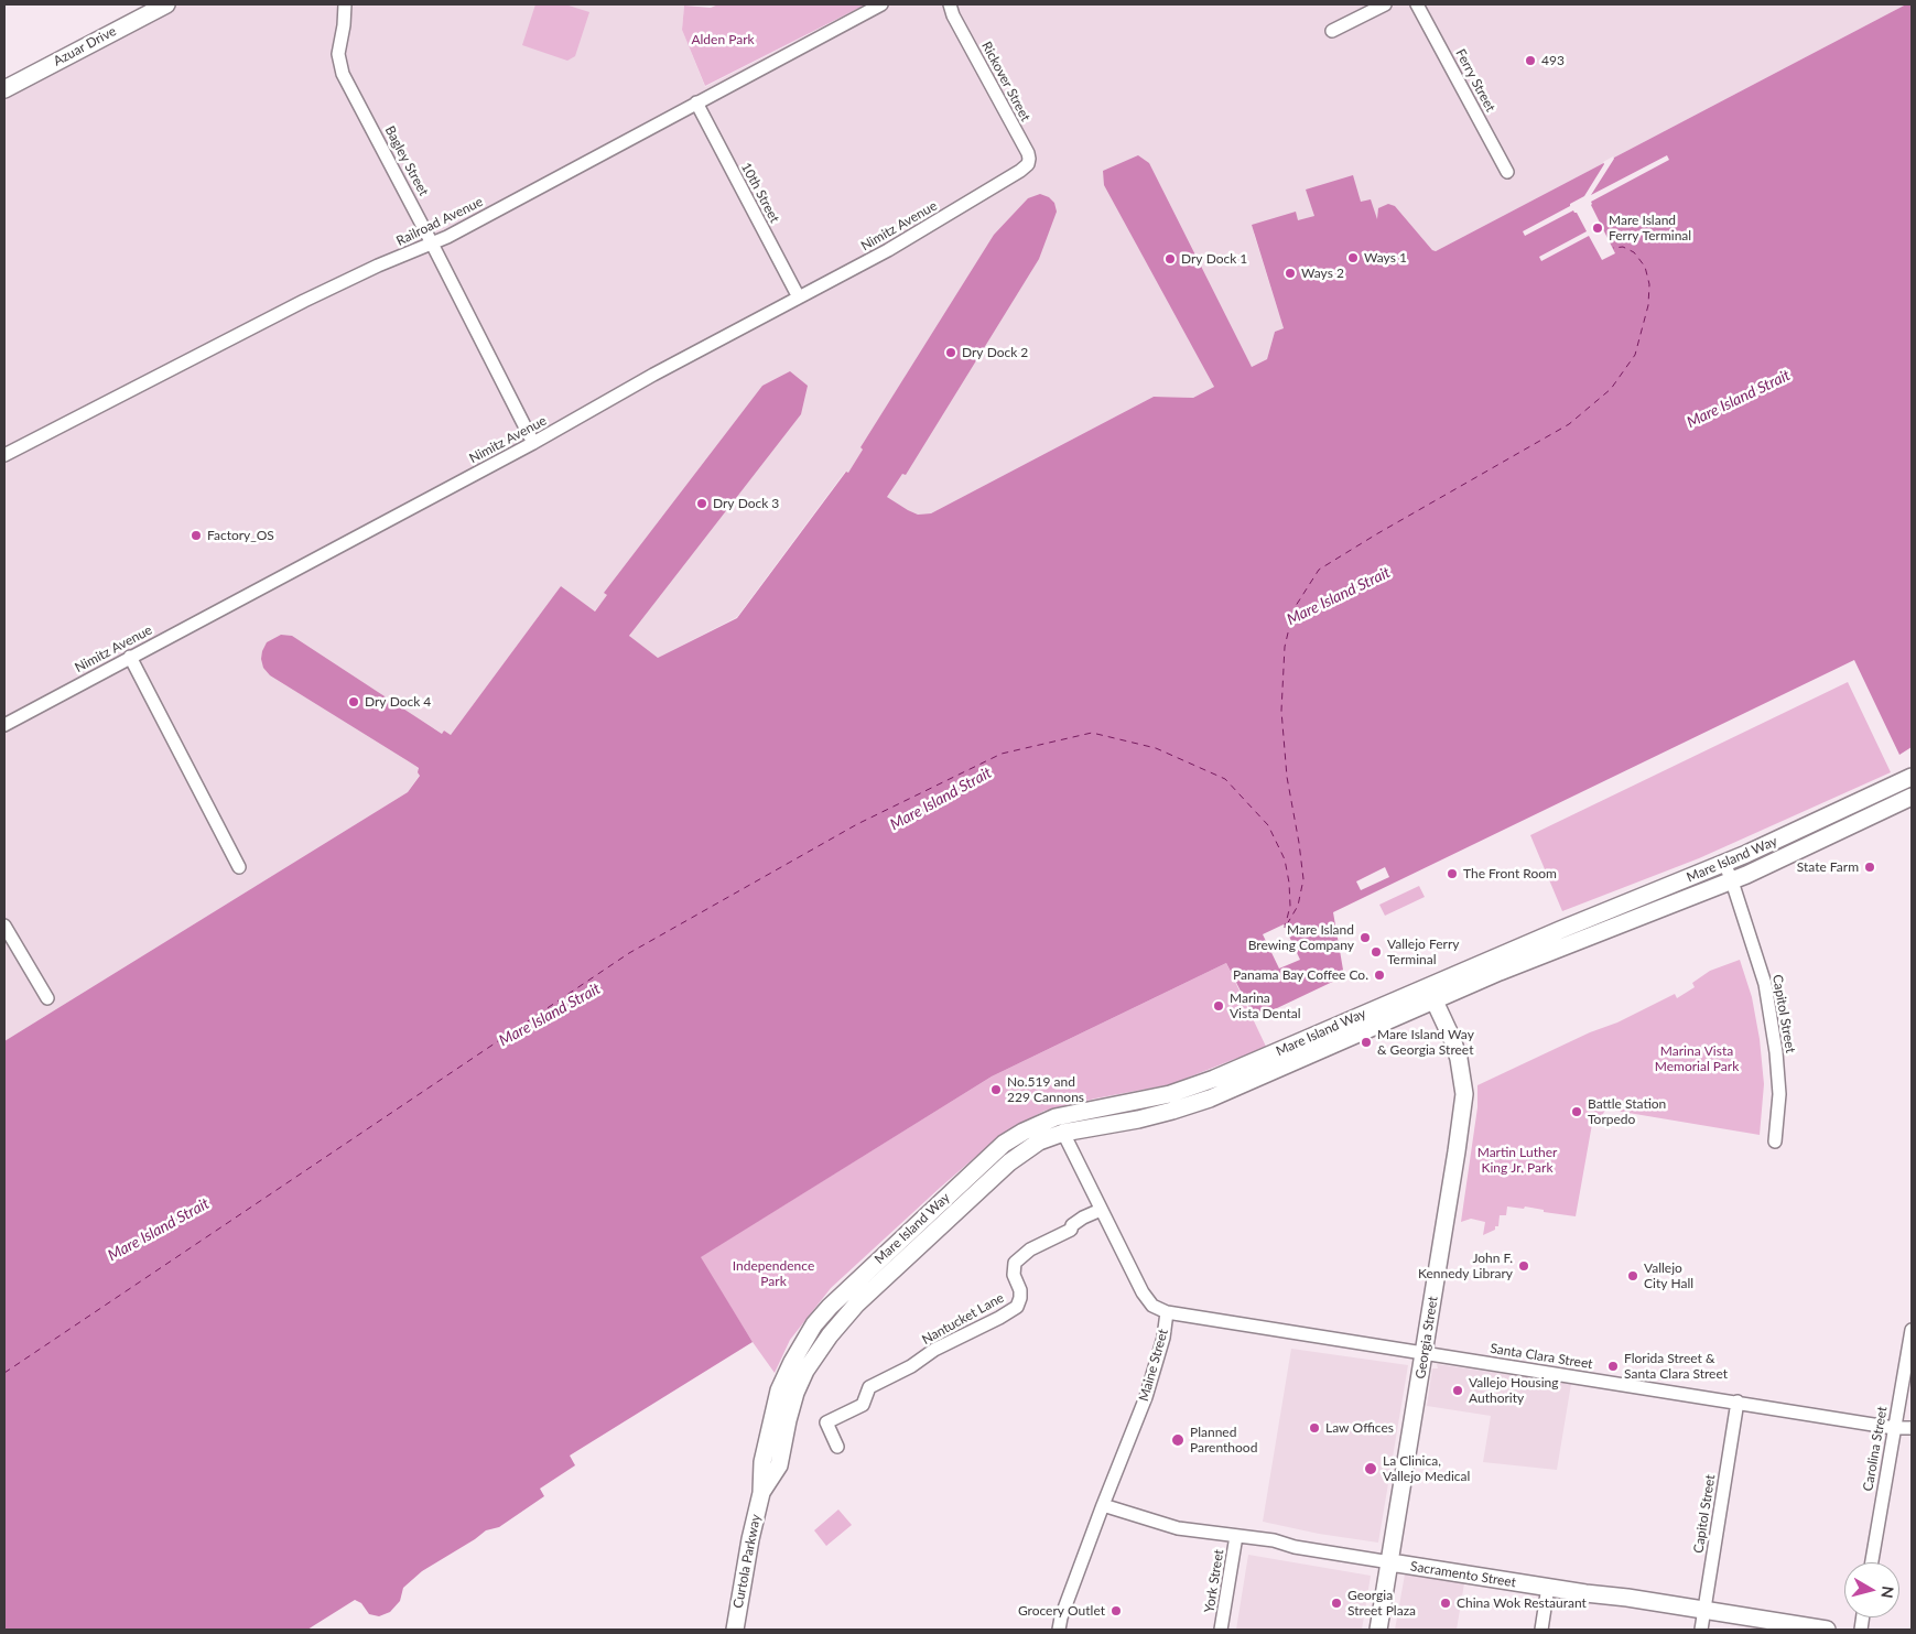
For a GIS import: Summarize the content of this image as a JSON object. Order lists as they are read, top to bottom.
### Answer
{
  "streets": {
    "main road": [
      "Azuar Drive",
      "Mare Island Way",
      "Georgia Street",
      "Maine Street",
      "Curtola Parkway",
      "Sacramento Street"
    ],
    "street": [
      "Ferry Street",
      "Rickover Street",
      "Bagley Street",
      "10th Street",
      "Railroad Avenue",
      "Nimitz Avenue",
      "Capitol Street",
      "Nantucket Lane",
      "Santa Clara Street",
      "Carolina Street",
      "York Street"
    ]
  },
  "crossings": [
    ["Rickover Street", "Nimitz Avenue"],
    ["Bagley Street", "Railroad Avenue"],
    ["Bagley Street", "Nimitz Avenue"],
    ["10th Street", "Railroad Avenue"],
    ["10th Street", "Nimitz Avenue"],
    ["Mare Island Way", "Capitol Street"],
    ["Mare Island Way", "Georgia Street"],
    ["Mare Island Way", "Maine Street"],
    ["Mare Island Way", "Curtola Parkway"],
    ["Capitol Street", "Santa Clara Street"],
    ["Capitol Street", "Sacramento Street"],
    ["Nantucket Lane", "Maine Street"],
    ["Georgia Street", "Santa Clara Street"],
    ["Georgia Street", "Sacramento Street"],
    ["Santa Clara Street", "Maine Street"],
    ["Santa Clara Street", "Carolina Street"],
    ["Maine Street", "Sacramento Street"],
    ["Sacramento Street", "York Street"]
  ],
  "water": ["Mare Island Strait"],
  "parks": [
    "Alden Park",
    "Marina Vista Memorial Park",
    "Martin Luther King Jr. Park",
    "Independence Park"
  ],
  "places": [
    "493",
    "Mare Island Ferry Terminal",
    "Ways 1",
    "Dry Dock 1",
    "Ways 2",
    "Dry Dock 2",
    "Dry Dock 3",
    "Factory_OS",
    "Dry Dock 4",
    "State Farm",
    "The Front Room",
    "Mare Island Brewing Company",
    "Vallejo Ferry Terminal",
    "Panama Bay Coffee Co.",
    "Marina Vista Dental",
    "Mare Island Way & Georgia Street",
    "No.519 and 229 Cannons",
    "Battle Station Torpedo",
    "John F. Kennedy Library",
    "Vallejo City Hall",
    "Florida Street & Santa Clara Street",
    "Vallejo Housing Authority",
    "Law Offices",
    "Planned Parenthood",
    "La Clinica, Vallejo Medical",
    "Georgia Street Plaza",
    "China Wok Restaurant",
    "Grocery Outlet"
  ],
  "north": "right"
}
